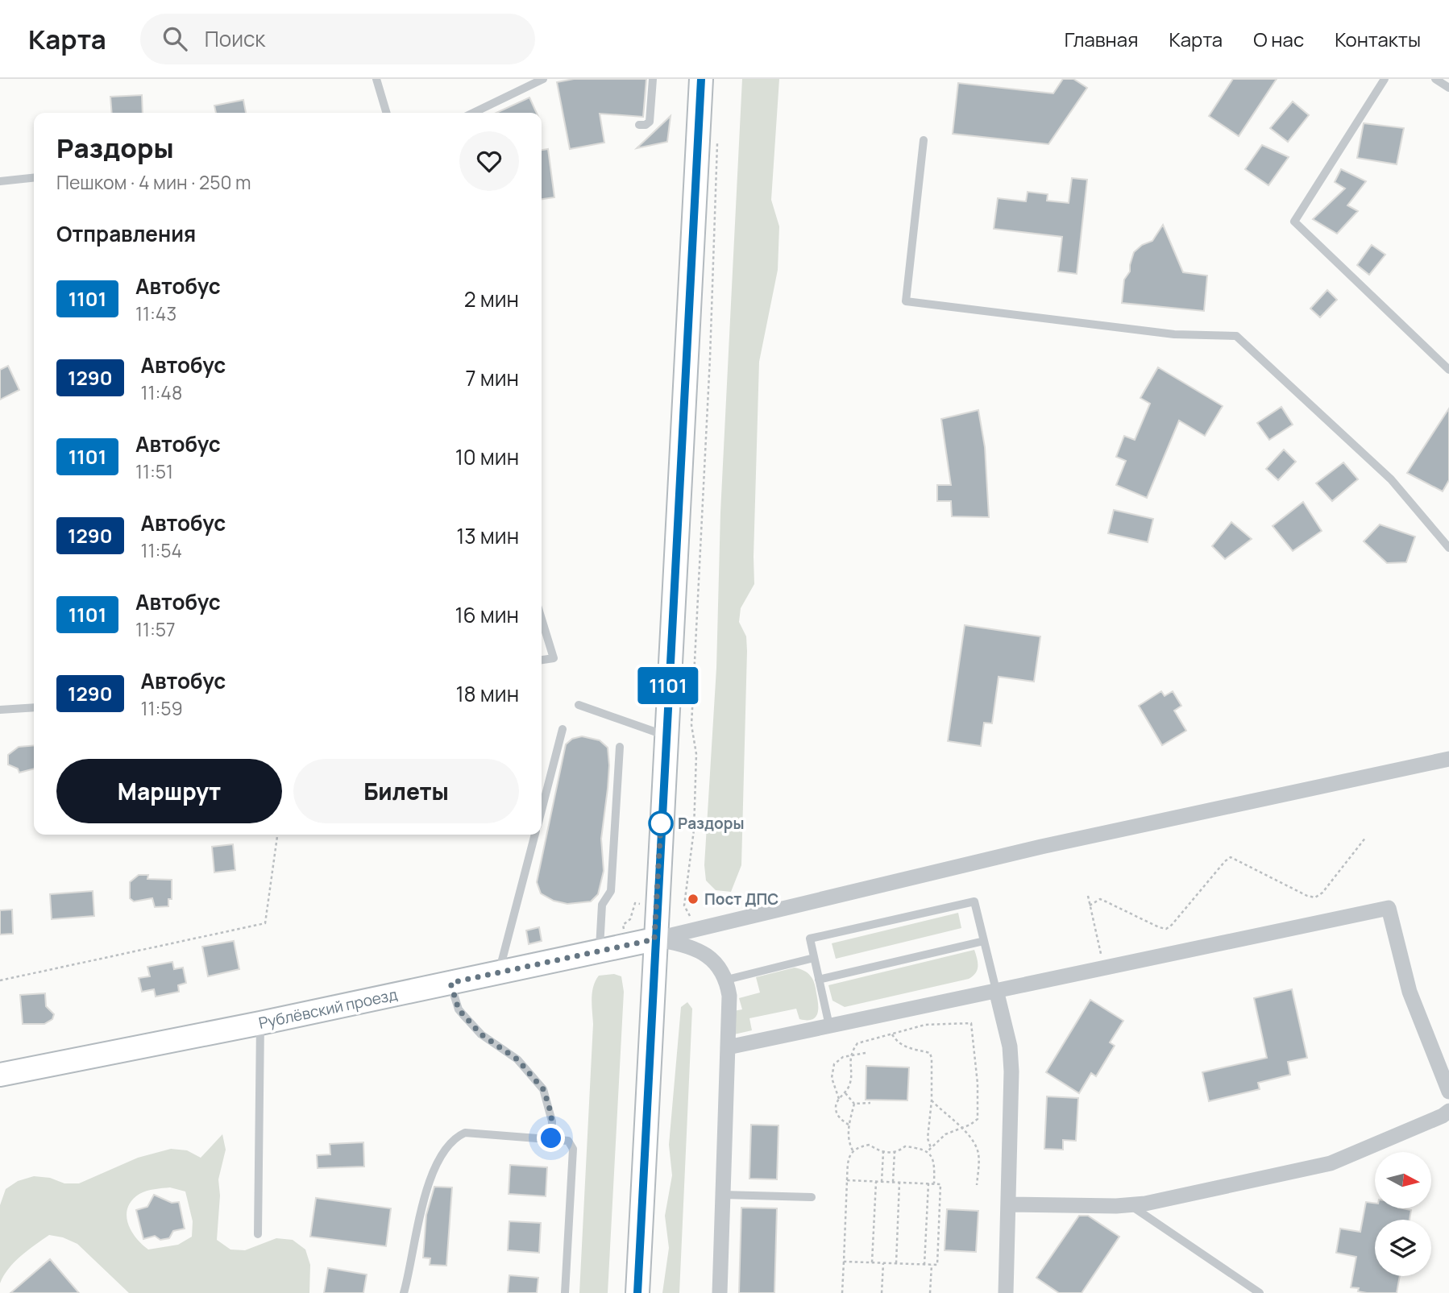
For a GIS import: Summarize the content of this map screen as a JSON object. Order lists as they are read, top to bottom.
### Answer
{
  "streets": {
    "main road": ["Рублёвский проезд"]
  },
  "places": ["Раздоры", "Пост ДПС"],
  "lines": ["bus line 1101"],
  "north": "right",
  "page": {
    "header": "Карта",
    "search": "Поиск",
    "nav": [
      "Главная",
      "Карта",
      "О нас",
      "Контакты"
    ],
    "on_map": "1101",
    "heading": [
      ["Раздоры", "Пешком · 4 мин · 250 m"],
      "Отправления"
    ],
    "list": [
      {
        "mark": "1101",
        "name": "Автобус",
        "note": "11:43",
        "value": "2 мин"
      },
      {
        "mark": "1290",
        "name": "Автобус",
        "note": "11:48",
        "value": "7 мин"
      },
      {
        "mark": "1101",
        "name": "Автобус",
        "note": "11:51",
        "value": "10 мин"
      },
      {
        "mark": "1290",
        "name": "Автобус",
        "note": "11:54",
        "value": "13 мин"
      },
      {
        "mark": "1101",
        "name": "Автобус",
        "note": "11:57",
        "value": "16 мин"
      },
      {
        "mark": "1290",
        "name": "Автобус",
        "note": "11:59",
        "value": "18 мин"
      }
    ],
    "buttons": ["Маршрут", "Билеты"]
  }
}
